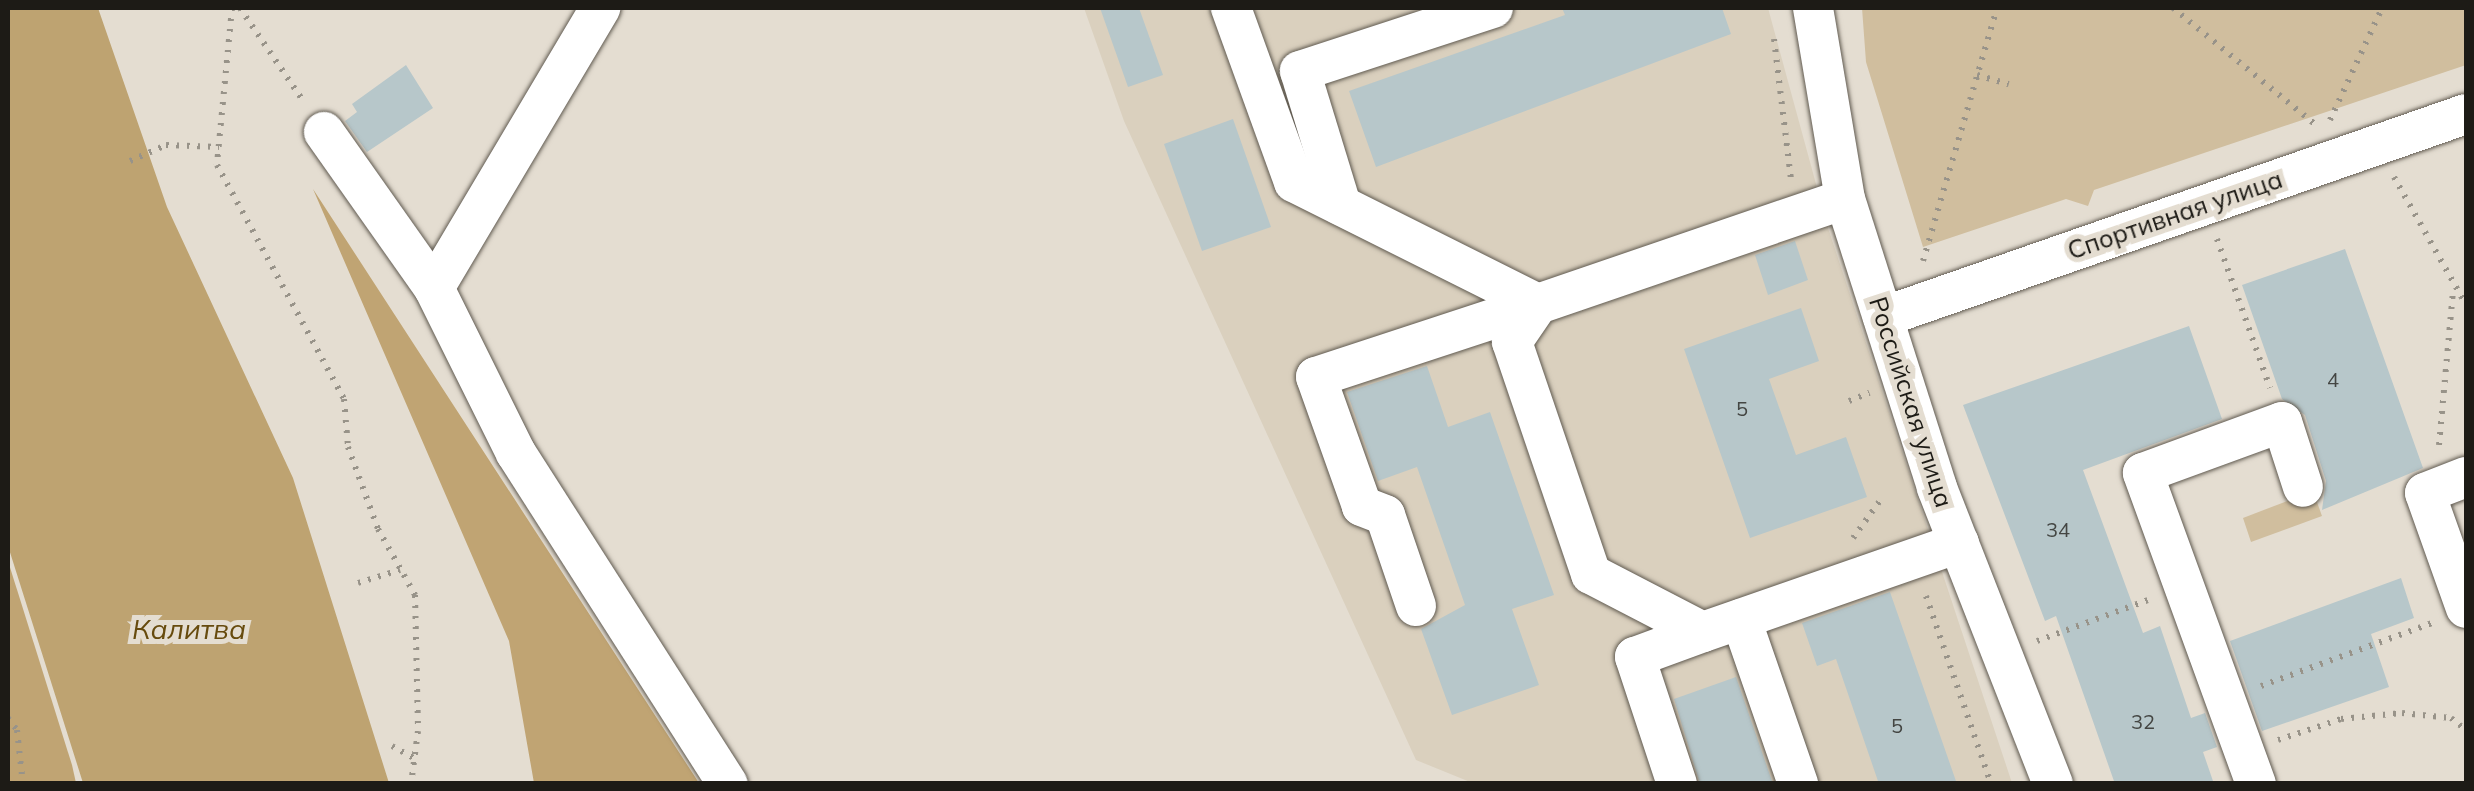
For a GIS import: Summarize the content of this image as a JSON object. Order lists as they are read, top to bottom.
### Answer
{
  "streets": {
    "street": ["Спортивная улица", "Российская улица"]
  },
  "crossings": [
    ["Спортивная улица", "Российская улица"]
  ],
  "water": ["Калитва"],
  "house_numbers": [
    "4",
    "5",
    "34",
    "32",
    "5"
  ]
}
